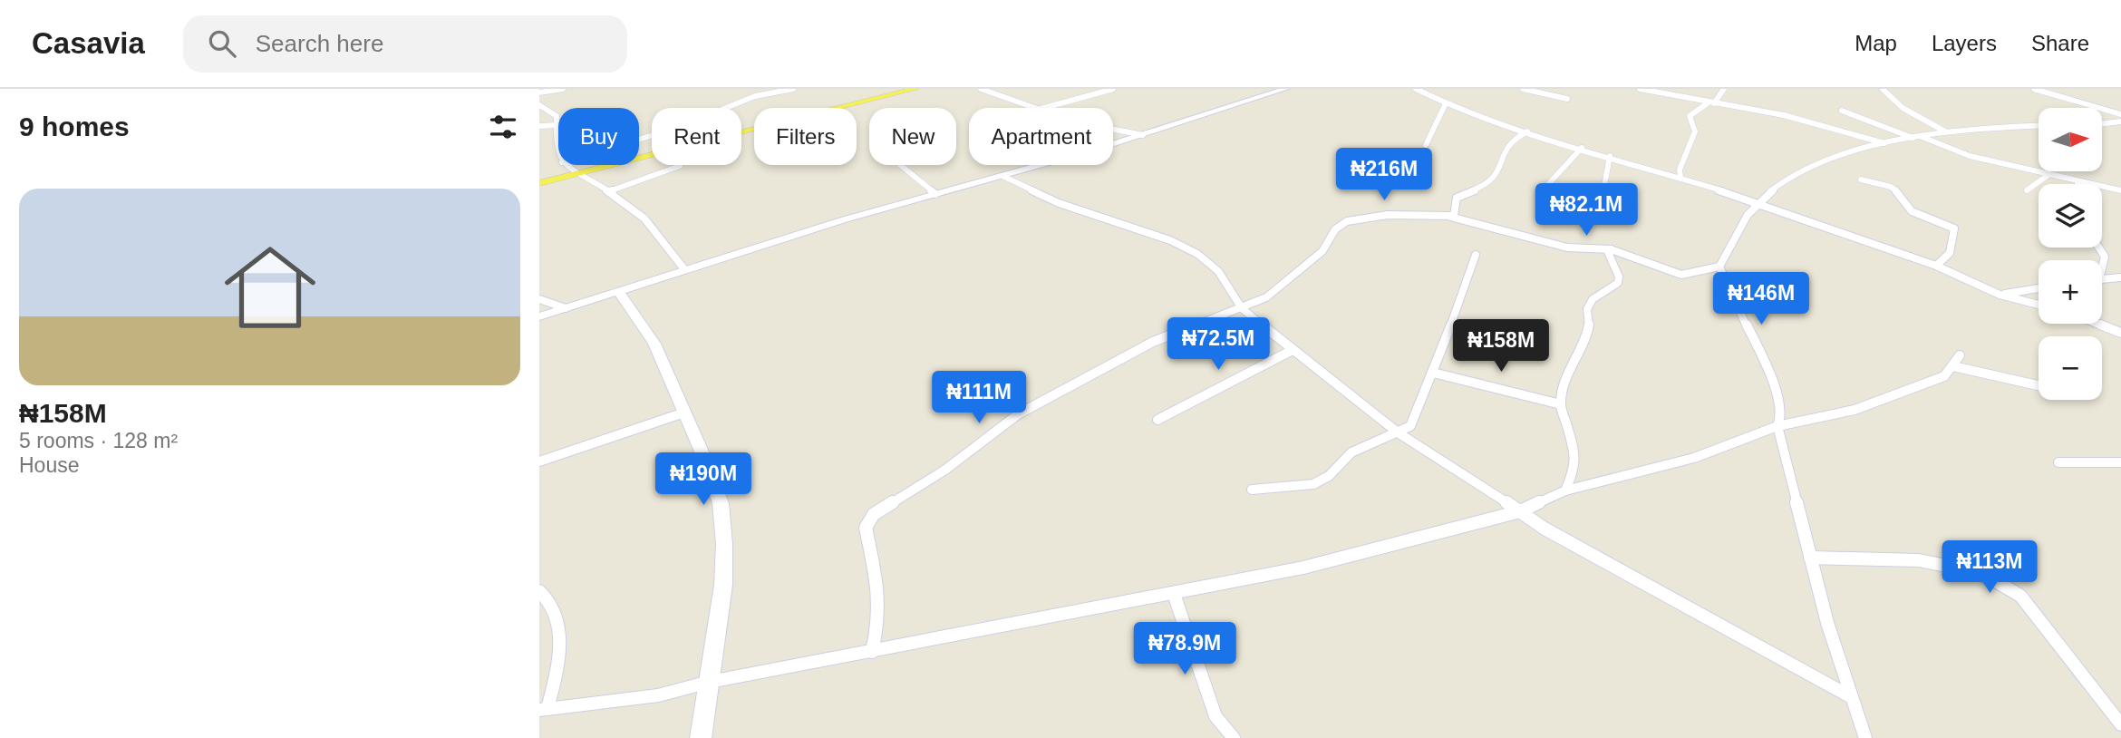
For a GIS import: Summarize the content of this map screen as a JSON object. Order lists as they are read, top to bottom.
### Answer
{
  "north": "right",
  "page": {
    "header": "Casavia",
    "search": "Search here",
    "nav": ["Map", "Layers", "Share"],
    "heading": "9 homes",
    "map_buttons": ["+", "−"],
    "chip": [
      "Buy",
      "Rent",
      "Filters",
      "New",
      "Apartment"
    ],
    "price": [
      "₦216M",
      "₦82.1M",
      "₦146M",
      "₦72.5M",
      "₦158M",
      "₦111M",
      "₦190M",
      "₦113M",
      "₦78.9M"
    ],
    "list": [
      {
        "name": "₦158M",
        "note": "5 rooms · 128 m² · House"
      }
    ]
  }
}
